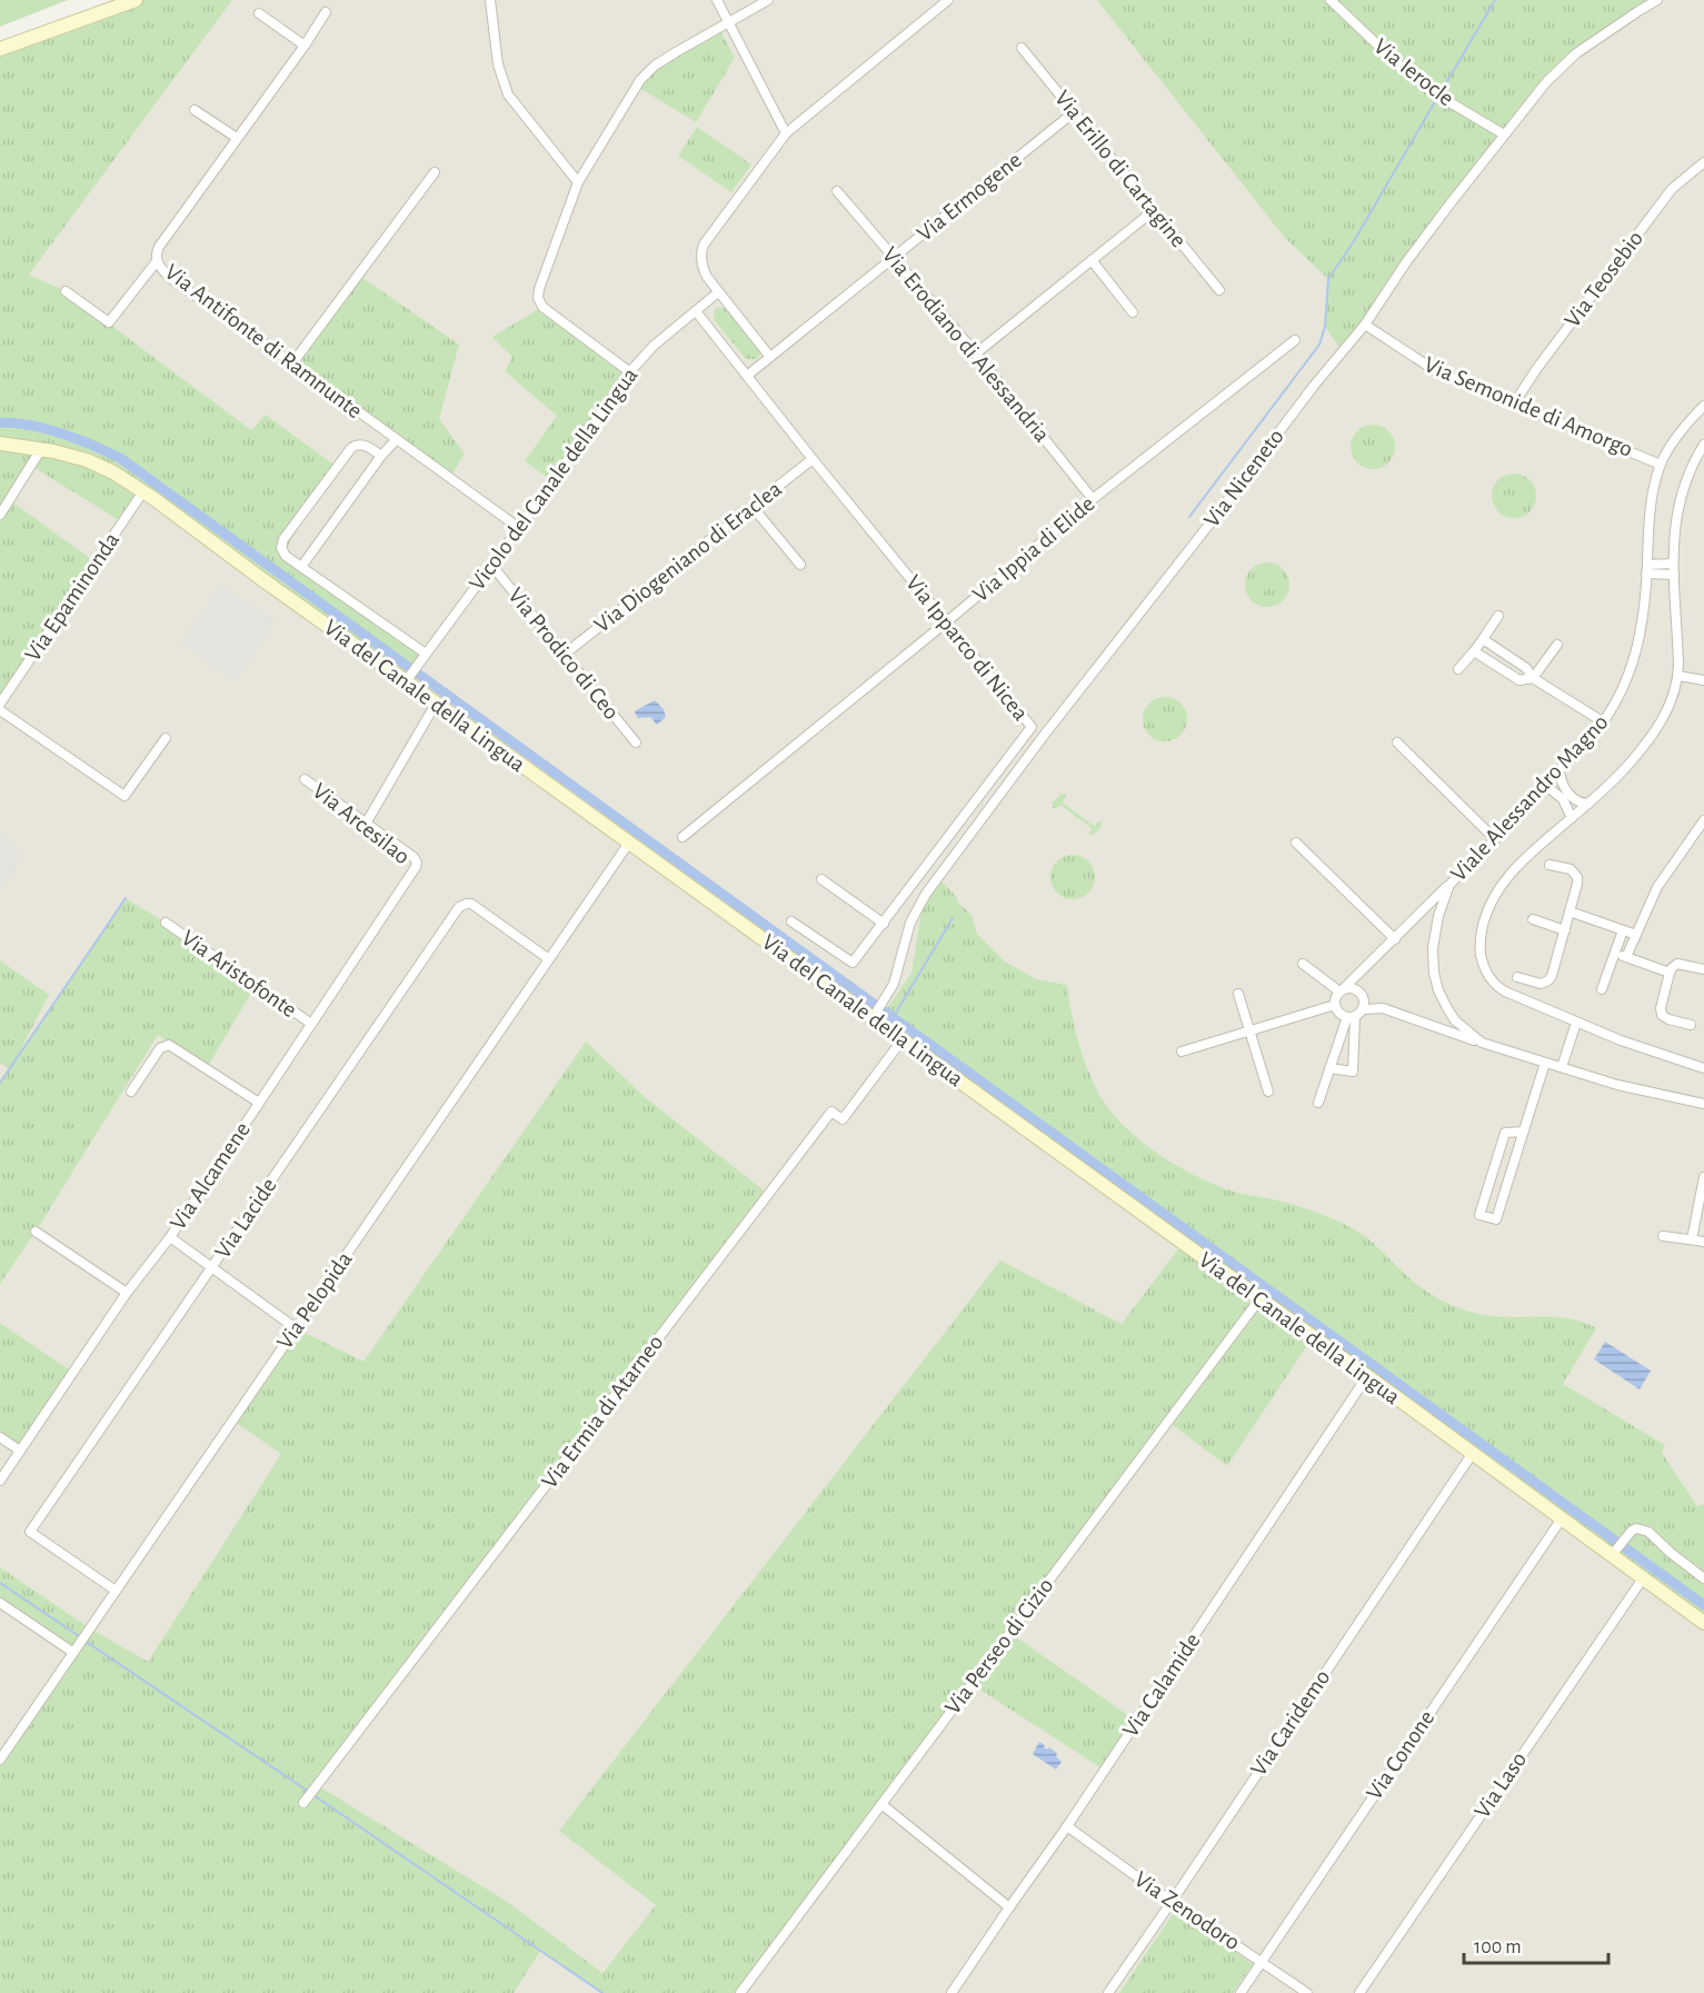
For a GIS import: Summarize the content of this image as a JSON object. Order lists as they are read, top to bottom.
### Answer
{
  "streets": {
    "street": [
      "Via Ierocle",
      "Via Erillo di Cartagine",
      "Via Ermogene",
      "Via Teosebio",
      "Via Antifonte di Ramnunte",
      "Via Erodiano di Alessandria",
      "Via Semonide di Amorgo",
      "Via Niceneto",
      "Vicolo del Canale della Lingua",
      "Via Ippia di Elide",
      "Via Diogeniano di Eraclea",
      "Via Epaminonda",
      "Via Ipparco di Nicea",
      "Via Prodico di Ceo",
      "Via del Canale della Lingua",
      "Viale Alessandro Magno",
      "Via Arcesilao",
      "Via Aristofonte",
      "Via Alcamene",
      "Via Lacide",
      "Via Pelopida",
      "Via Ermia di Atarneo",
      "Via Perseo di Cizio",
      "Via Calamide",
      "Via Caridemo",
      "Via Conone",
      "Via Laso",
      "Via Zenodoro"
    ]
  },
  "crossings": [
    ["Via Ierocle", "Via Niceneto"],
    ["Via Erillo di Cartagine", "Via Ermogene"],
    ["Via Ermogene", "Via Erodiano di Alessandria"],
    ["Via Ermogene", "Via Ipparco di Nicea"],
    ["Via Teosebio", "Via Semonide di Amorgo"],
    ["Via Antifonte di Ramnunte", "Vicolo del Canale della Lingua"],
    ["Via Erodiano di Alessandria", "Via Ippia di Elide"],
    ["Via Semonide di Amorgo", "Via Niceneto"],
    ["Via Semonide di Amorgo", "Viale Alessandro Magno"],
    ["Via Niceneto", "Via del Canale della Lingua"],
    ["Vicolo del Canale della Lingua", "Via Ipparco di Nicea"],
    ["Vicolo del Canale della Lingua", "Via Prodico di Ceo"],
    ["Vicolo del Canale della Lingua", "Via del Canale della Lingua"],
    ["Via Ippia di Elide", "Via Ipparco di Nicea"],
    ["Via Diogeniano di Eraclea", "Via Ipparco di Nicea"],
    ["Via Diogeniano di Eraclea", "Via Prodico di Ceo"],
    ["Via Epaminonda", "Via del Canale della Lingua"],
    ["Via del Canale della Lingua", "Via Pelopida"],
    ["Via del Canale della Lingua", "Via Ermia di Atarneo"],
    ["Via del Canale della Lingua", "Via Perseo di Cizio"],
    ["Via del Canale della Lingua", "Via Calamide"],
    ["Via del Canale della Lingua", "Via Caridemo"],
    ["Via del Canale della Lingua", "Via Conone"],
    ["Via del Canale della Lingua", "Via Laso"],
    ["Via Arcesilao", "Via Alcamene"],
    ["Via Aristofonte", "Via Alcamene"],
    ["Via Lacide", "Via Pelopida"],
    ["Via Calamide", "Via Zenodoro"],
    ["Via Caridemo", "Via Zenodoro"],
    ["Via Conone", "Via Zenodoro"]
  ],
  "scale_bar": "100 m"
}
